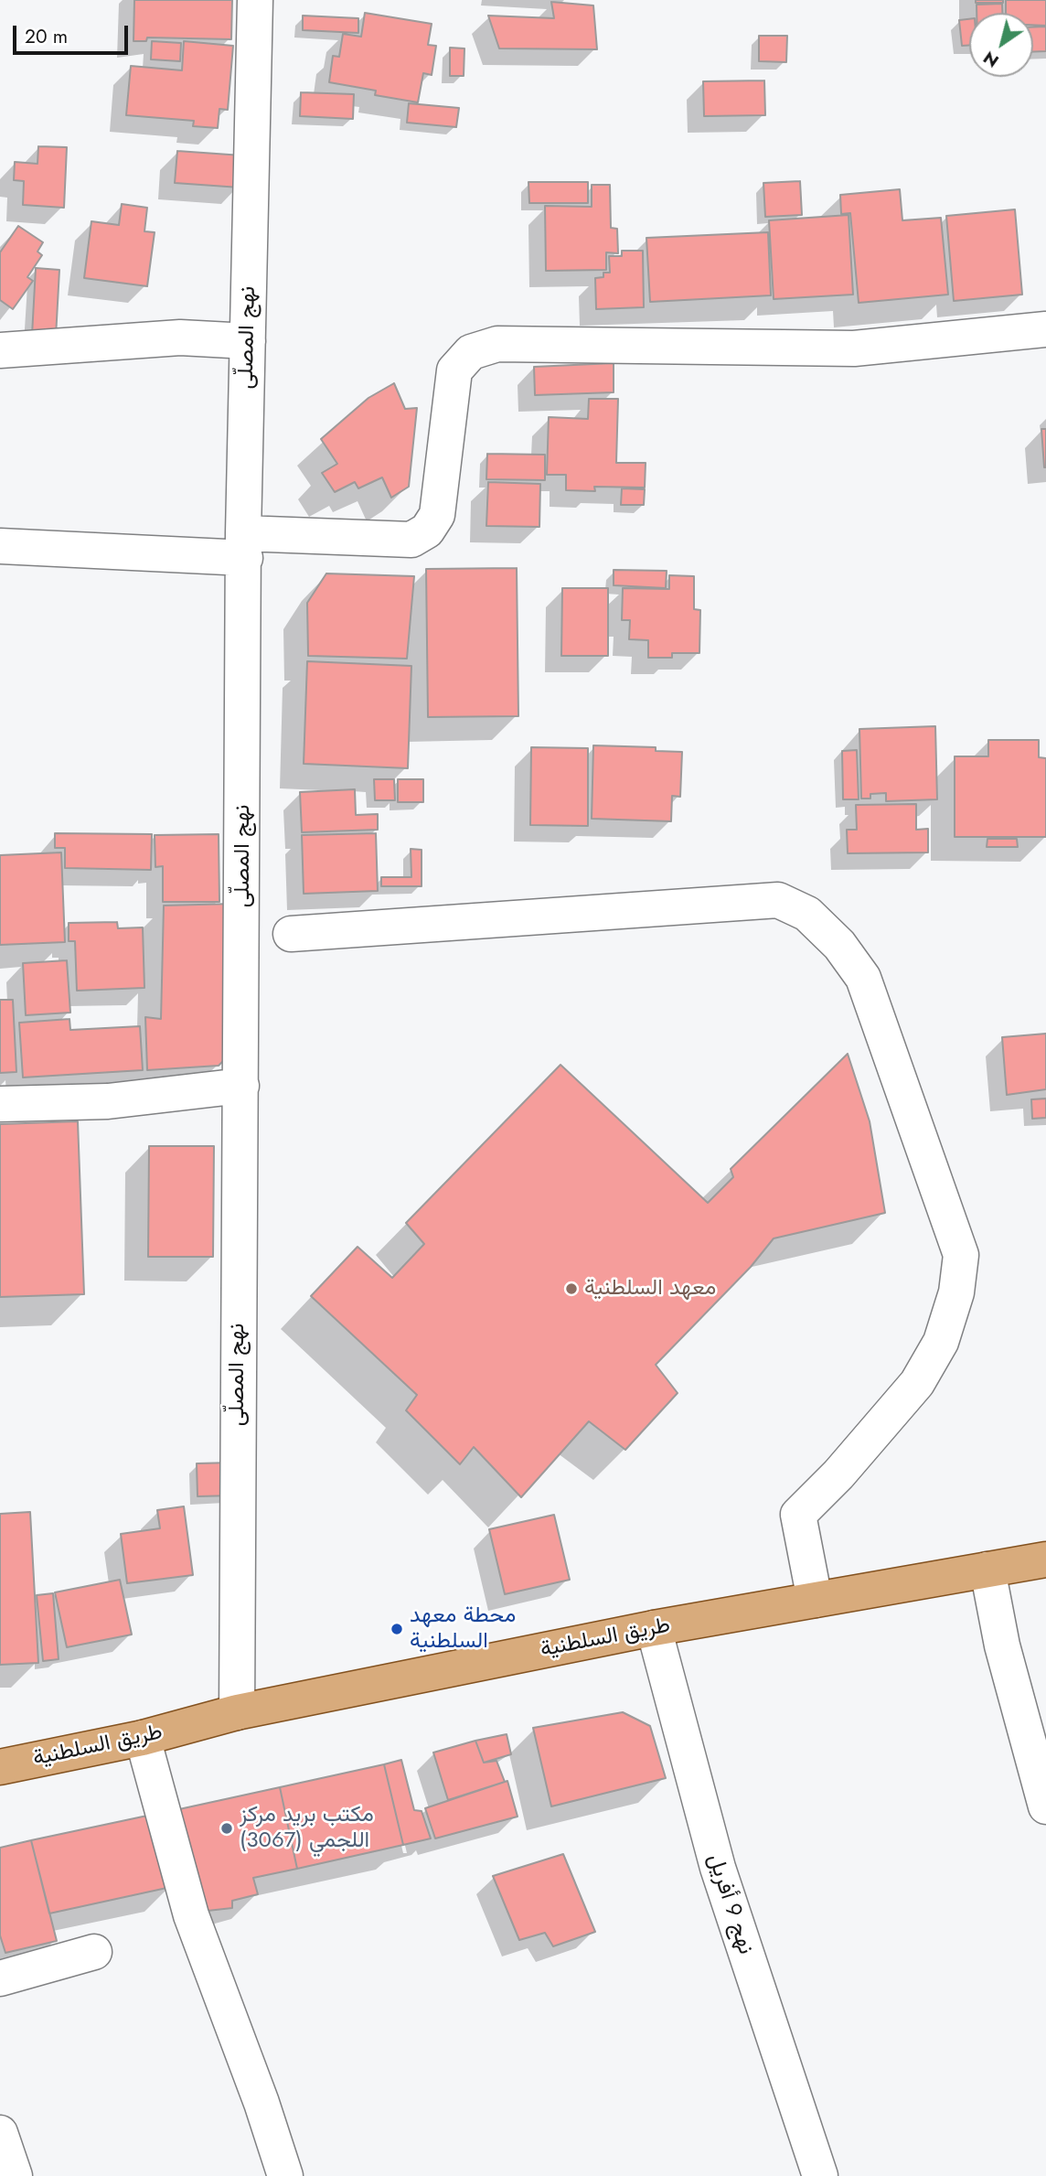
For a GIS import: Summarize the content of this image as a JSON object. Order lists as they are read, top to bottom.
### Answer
{
  "streets": {
    "main road": ["طريق السلطنية"],
    "street": ["نهج المصلّى", "نهج 9 أفريل"]
  },
  "crossings": [
    ["نهج المصلّى", "طريق السلطنية"],
    ["طريق السلطنية", "نهج 9 أفريل"]
  ],
  "places": ["معهد السلطنية", "محطة معهد السلطنية", "مكتب بريد مركز اللجمي (3067)"],
  "scale_bar": "20 m",
  "north": "bottom left"
}
